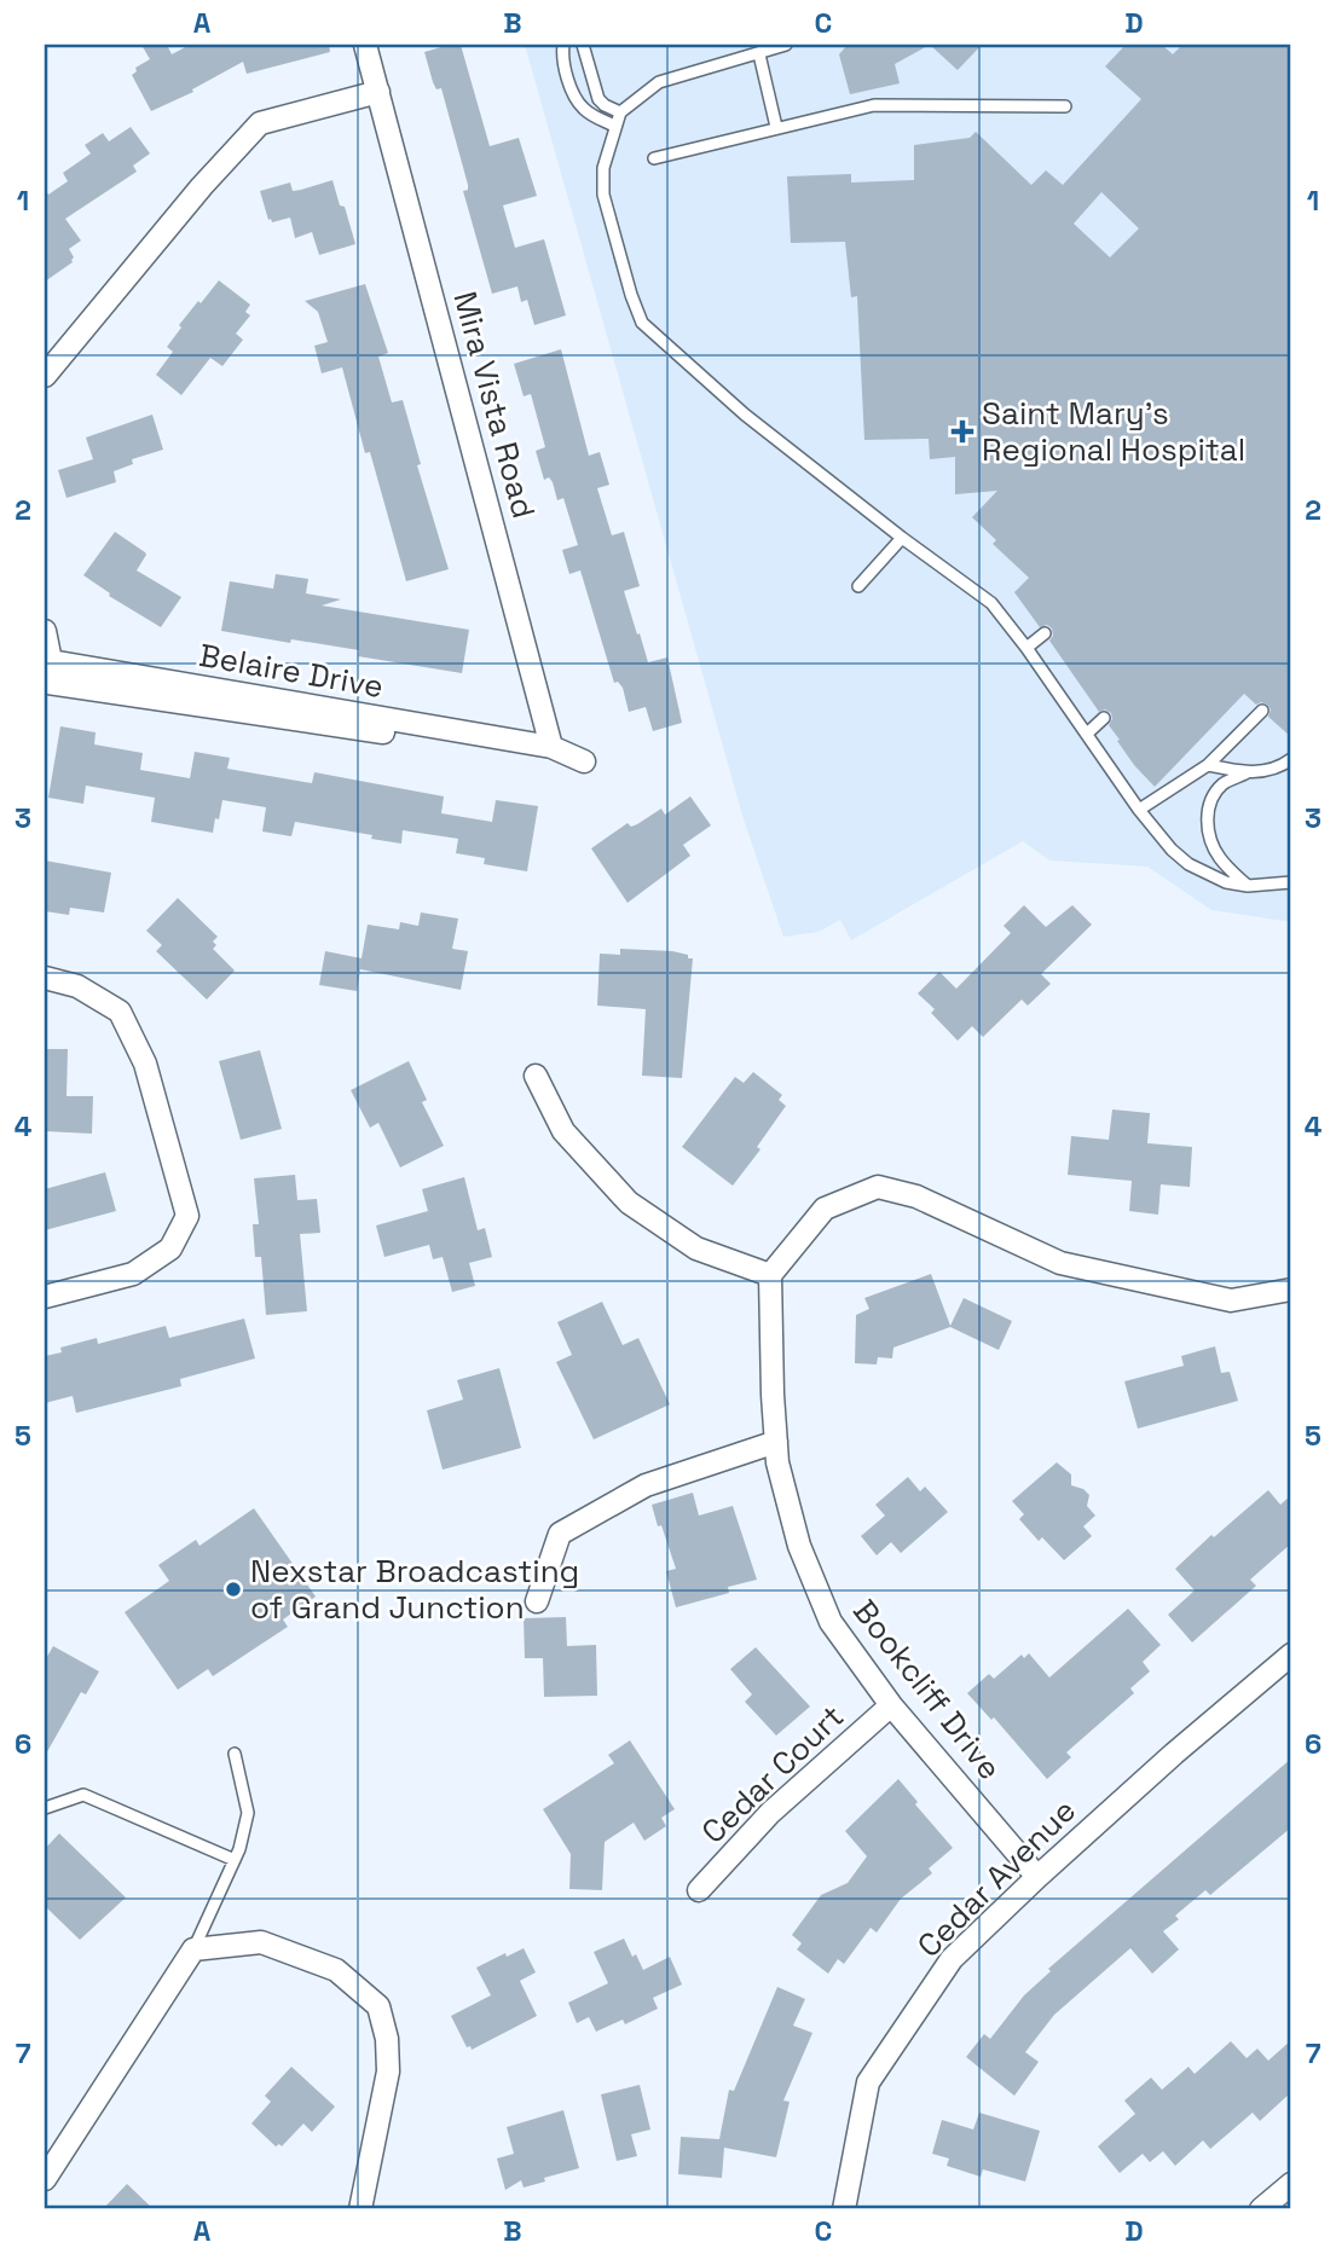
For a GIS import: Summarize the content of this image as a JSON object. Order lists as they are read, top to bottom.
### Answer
{
  "streets": {
    "street": [
      "Mira Vista Road",
      "Belaire Drive",
      "Bookcliff Drive",
      "Cedar Court",
      "Cedar Avenue"
    ]
  },
  "crossings": [
    ["Mira Vista Road", "Belaire Drive"],
    ["Bookcliff Drive", "Cedar Court"],
    ["Bookcliff Drive", "Cedar Avenue"]
  ],
  "places": {
    "health": ["Saint Mary's Regional Hospital"],
    "other": ["Nexstar Broadcasting of Grand Junction"]
  },
  "grid": {
    "columns": [
      "A",
      "B",
      "C",
      "D"
    ],
    "rows": [
      "1",
      "2",
      "3",
      "4",
      "5",
      "6",
      "7"
    ]
  }
}
